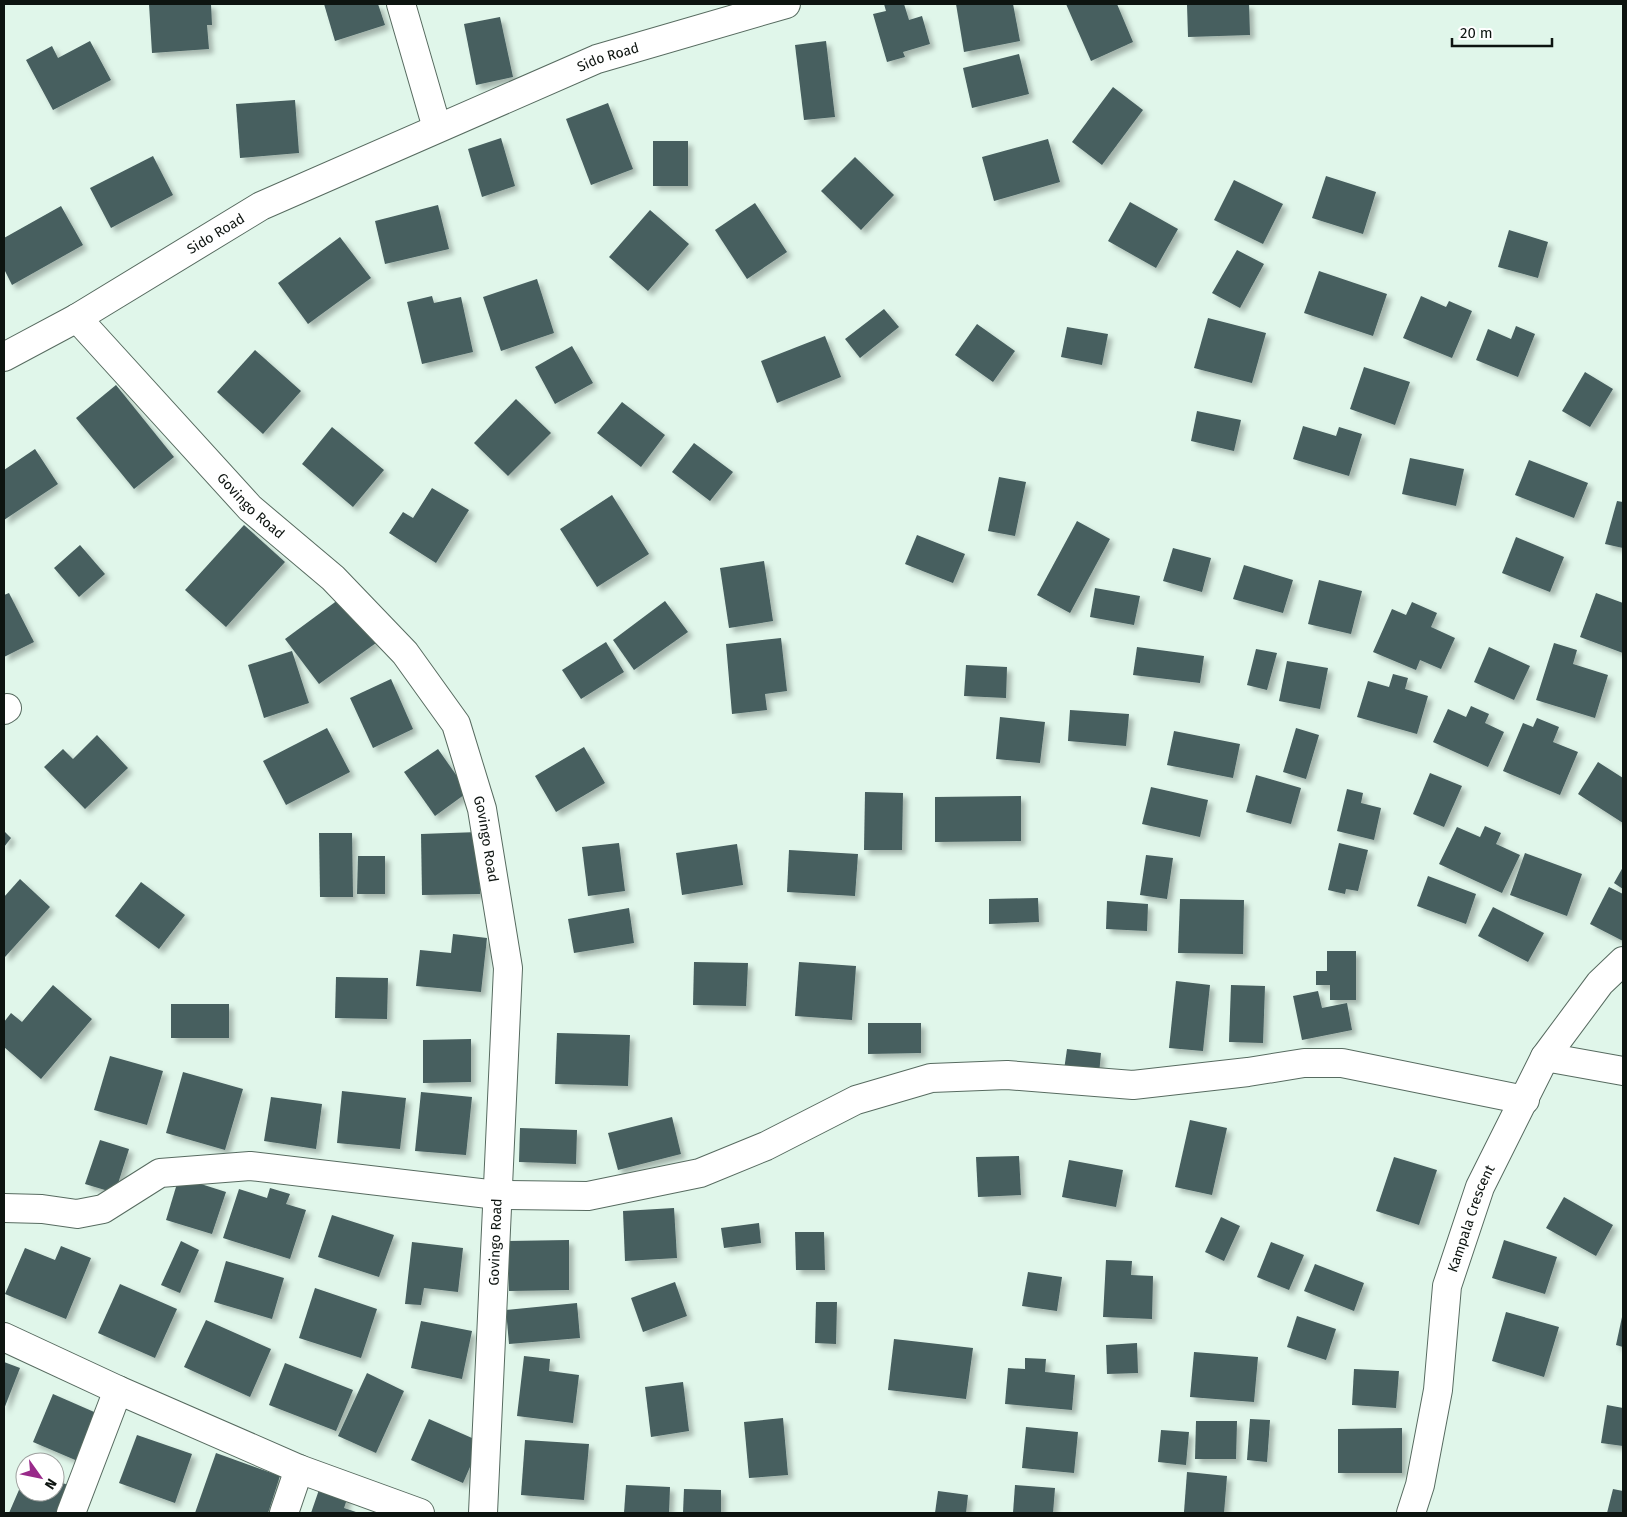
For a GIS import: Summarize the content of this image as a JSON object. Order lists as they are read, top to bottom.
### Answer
{
  "streets": {
    "street": ["Sido Road", "Govingo Road", "Kampala Crescent"]
  },
  "crossings": [
    ["Sido Road", "Govingo Road"]
  ],
  "scale_bar": "20 m",
  "north": "bottom right"
}
